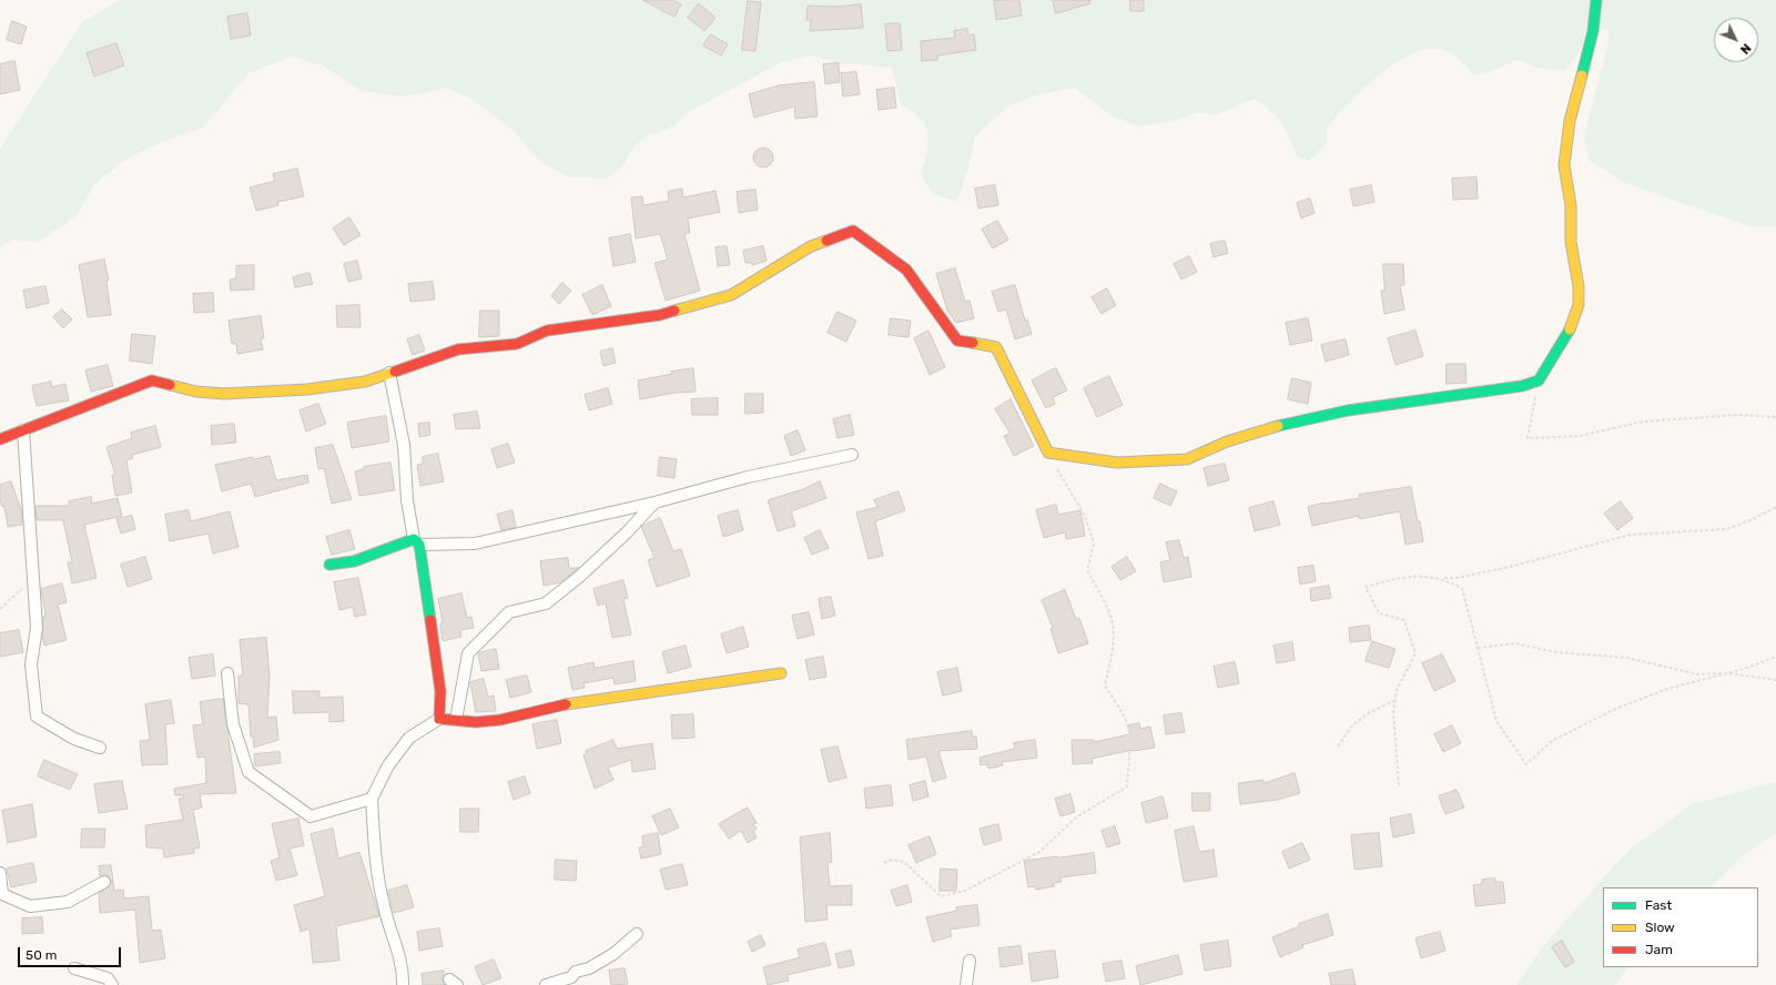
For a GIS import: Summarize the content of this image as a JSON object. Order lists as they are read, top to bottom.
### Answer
{
  "legend": ["Fast", "Slow", "Jam"],
  "scale_bar": "50 m",
  "north": "bottom right"
}
